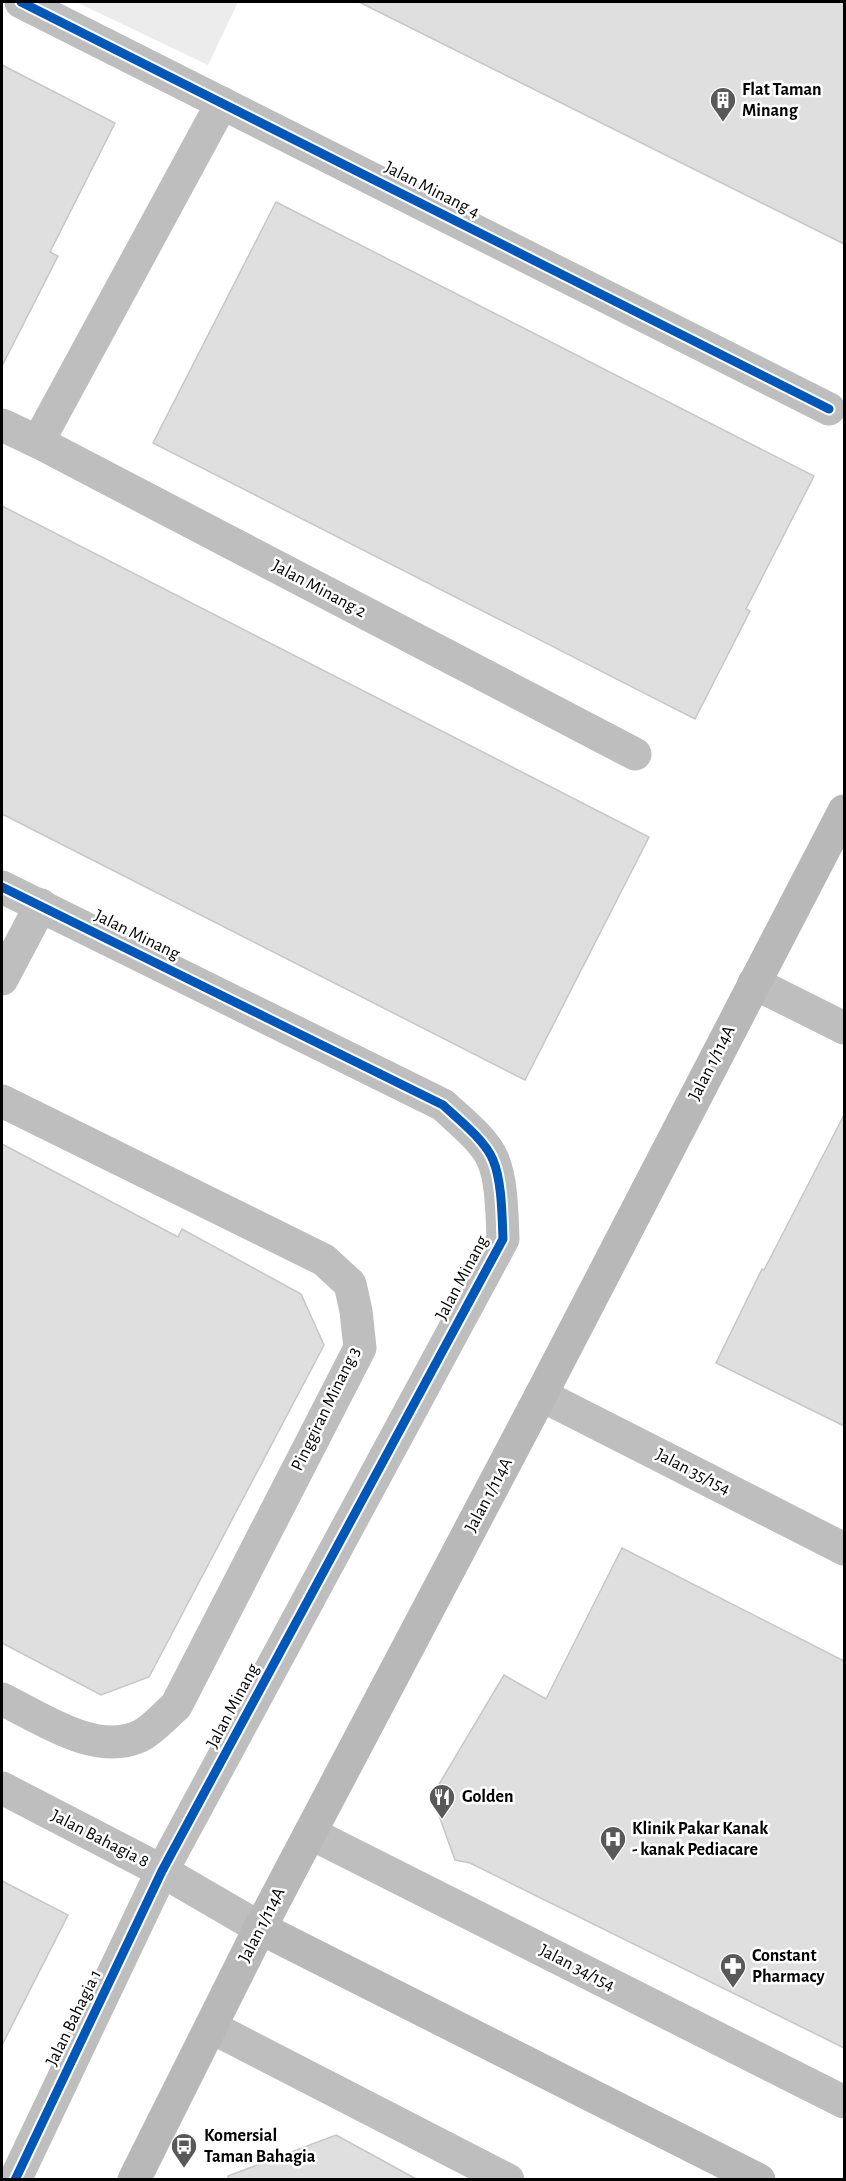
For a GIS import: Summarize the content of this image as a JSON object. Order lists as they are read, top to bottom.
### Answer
{
  "streets": {
    "street": [
      "Jalan Minang 4",
      "Jalan Minang 2",
      "Jalan Minang",
      "Jalan 1/114A",
      "Pinggiran Minang 3",
      "Jalan 35/154",
      "Jalan Bahagia 8",
      "Jalan 34/154",
      "Jalan Bahagia 1"
    ]
  },
  "crossings": [
    ["Jalan Minang", "Jalan Bahagia 8"],
    ["Jalan Minang", "Jalan Bahagia 1"],
    ["Jalan 1/114A", "Jalan 35/154"],
    ["Jalan 1/114A", "Jalan Bahagia 8"],
    ["Jalan 1/114A", "Jalan 34/154"],
    ["Jalan Bahagia 8", "Jalan Bahagia 1"]
  ],
  "places": {
    "building": ["Flat Taman Minang"],
    "restaurant": ["Golden"],
    "hospital": ["Klinik Pakar Kanak - kanak Pediacare"],
    "pharmacy": ["Constant Pharmacy"],
    "bus stop": ["Komersial Taman Bahagia"]
  }
}
